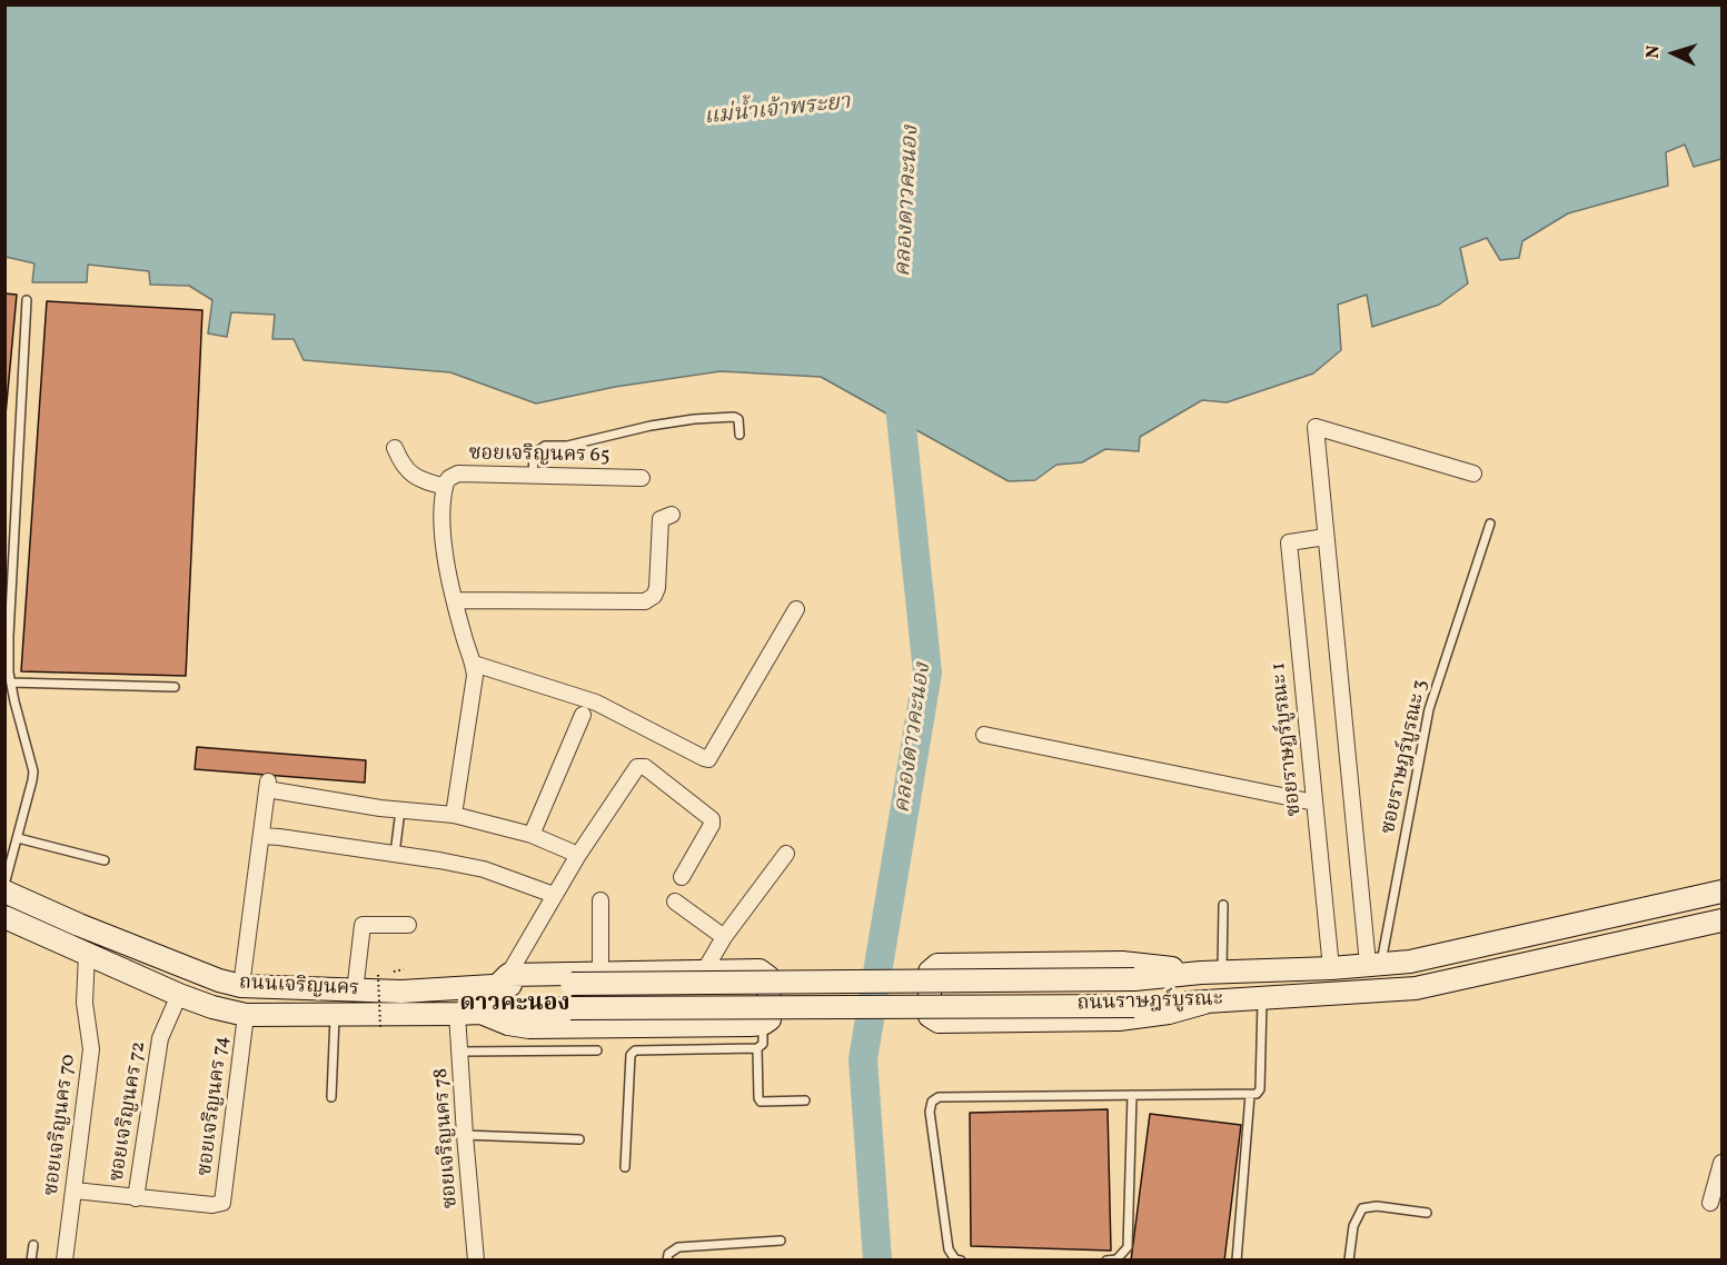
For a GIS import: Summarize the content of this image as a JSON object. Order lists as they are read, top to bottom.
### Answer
{
  "streets": {
    "main road": ["ถนนเจริญนคร", "ถนนราษฎร์บูรณะ"],
    "street": [
      "ซอยเจริญนคร 65",
      "ซอยราษฎร์บูรณะ 1",
      "ซอยเจริญนคร 74",
      "ซอยเจริญนคร 72",
      "ซอยเจริญนคร 70",
      "ซอยเจริญนคร 78"
    ],
    "lane": ["ซอยราษฎร์บูรณะ 3"]
  },
  "crossings": [
    ["ซอยราษฎร์บูรณะ 1", "ถนนราษฎร์บูรณะ"],
    ["ซอยราษฎร์บูรณะ 3", "ถนนราษฎร์บูรณะ"],
    ["ถนนเจริญนคร", "ถนนราษฎร์บูรณะ"],
    ["ถนนเจริญนคร", "ซอยเจริญนคร 74"],
    ["ถนนเจริญนคร", "ซอยเจริญนคร 72"],
    ["ถนนเจริญนคร", "ซอยเจริญนคร 70"],
    ["ถนนเจริญนคร", "ซอยเจริญนคร 78"],
    ["ซอยเจริญนคร 74", "ซอยเจริญนคร 72"]
  ],
  "districts": ["ดาวคะนอง"],
  "water": ["แม่น้ำเจ้าพระยา", "คลองดาวคะนอง"],
  "north": "left"
}
